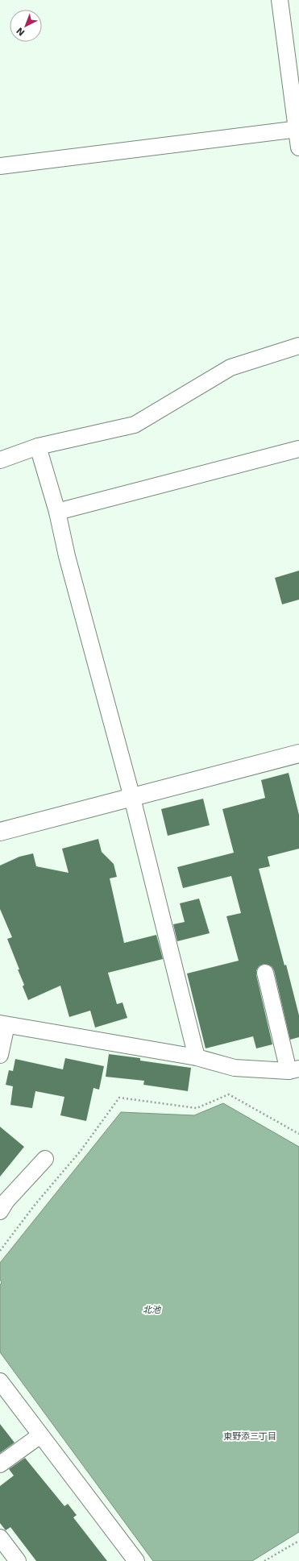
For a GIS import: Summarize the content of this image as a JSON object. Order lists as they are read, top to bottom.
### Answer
{
  "districts": ["東野添三丁目"],
  "water": ["北池"],
  "north": "bottom left"
}
